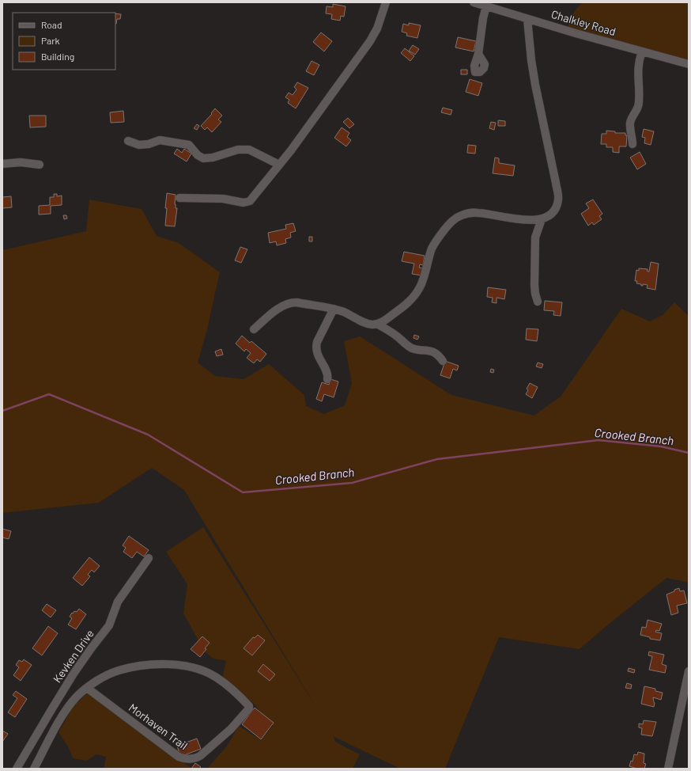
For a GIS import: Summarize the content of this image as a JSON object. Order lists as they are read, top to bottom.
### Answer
{
  "streets": {
    "street": ["Chalkley Road", "Kevken Drive", "Morhaven Trail"]
  },
  "water": ["Crooked Branch"],
  "legend": ["Road", "Park", "Building"]
}
